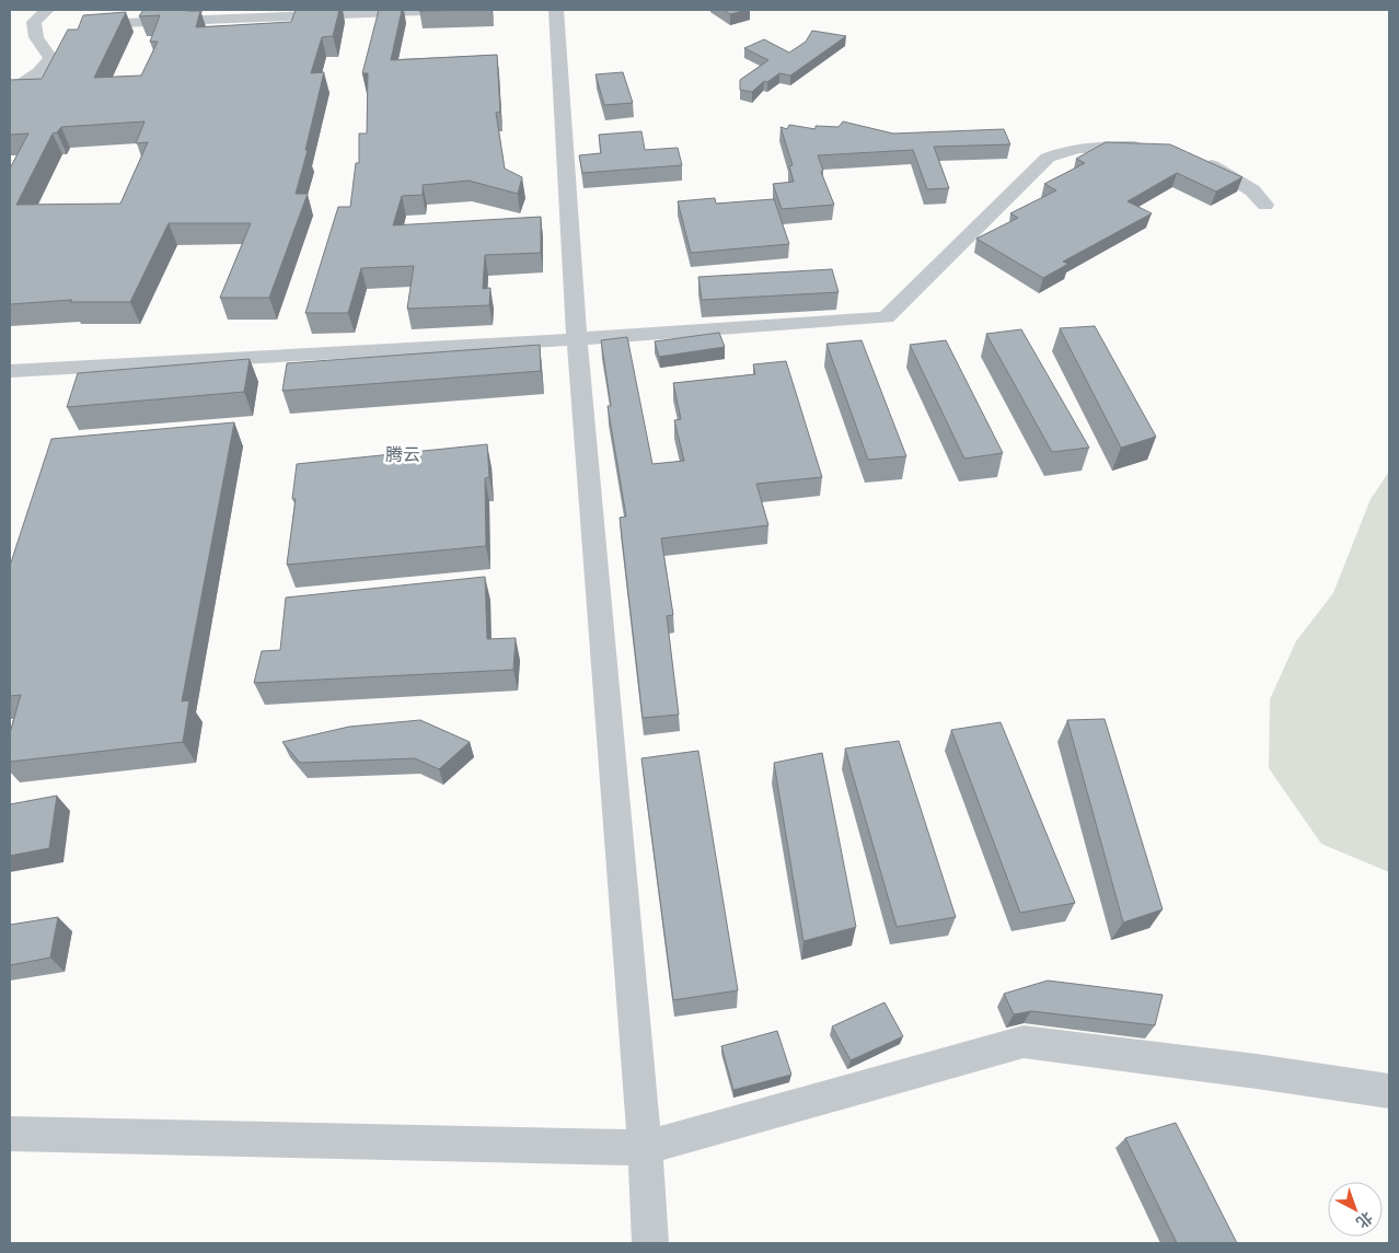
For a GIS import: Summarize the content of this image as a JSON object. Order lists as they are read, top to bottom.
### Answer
{
  "districts": ["腾云"],
  "north": "bottom right"
}
